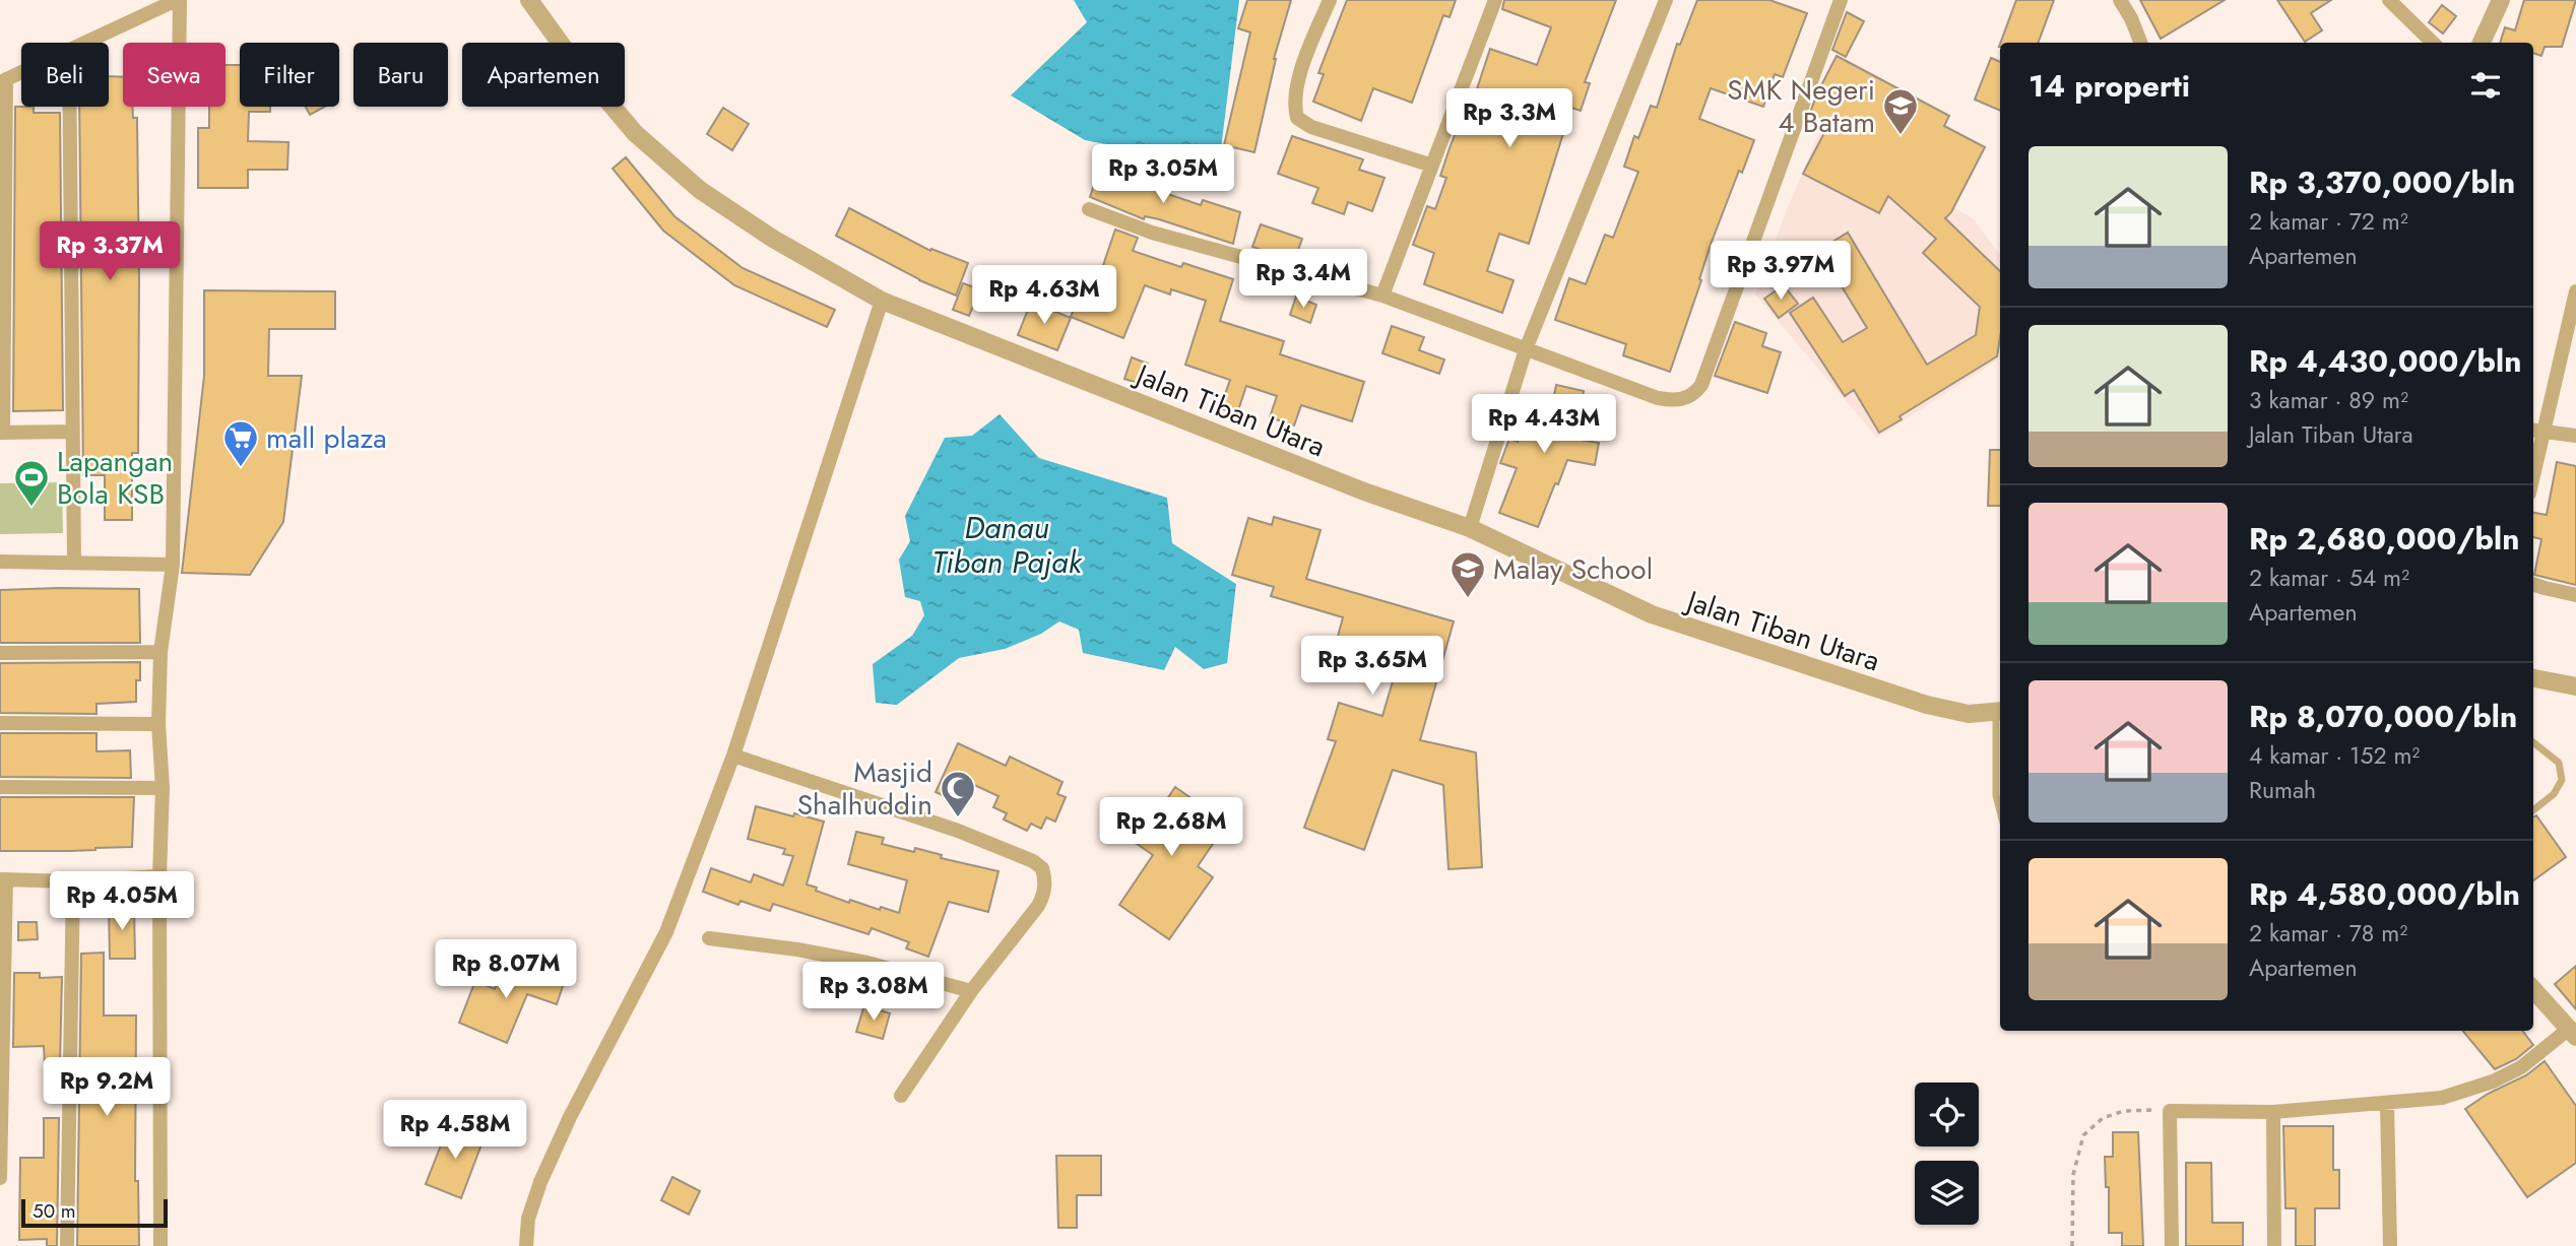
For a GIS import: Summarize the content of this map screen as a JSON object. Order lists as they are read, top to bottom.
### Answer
{
  "streets": {
    "street": ["Jalan Tiban Utara"]
  },
  "water": ["Danau Tiban Pajak"],
  "places": {
    "school or university": ["SMK Negeri 4 Batam", "Malay School"],
    "supermarket": ["mall plaza"],
    "sports": ["Lapangan Bola KSB"],
    "mosque": ["Masjid Shalhuddin"]
  },
  "scale_bar": "50 m",
  "page": {
    "chip": [
      "Beli",
      "Sewa",
      "Filter",
      "Baru",
      "Apartemen"
    ],
    "heading": "14 properti",
    "price": [
      "Rp 3.3M",
      "Rp 3.05M",
      "Rp 3.37M",
      "Rp 3.97M",
      "Rp 3.4M",
      "Rp 4.63M",
      "Rp 4.43M",
      "Rp 3.65M",
      "Rp 2.68M",
      "Rp 4.05M",
      "Rp 8.07M",
      "Rp 3.08M",
      "Rp 9.2M",
      "Rp 4.58M"
    ],
    "list": [
      {
        "name": "Rp 3,370,000/bln",
        "note": "2 kamar · 72 m² · Apartemen"
      },
      {
        "name": "Rp 4,430,000/bln",
        "note": "3 kamar · 89 m² · Jalan Tiban Utara"
      },
      {
        "name": "Rp 2,680,000/bln",
        "note": "2 kamar · 54 m² · Apartemen"
      },
      {
        "name": "Rp 8,070,000/bln",
        "note": "4 kamar · 152 m² · Rumah"
      },
      {
        "name": "Rp 4,580,000/bln",
        "note": "2 kamar · 78 m² · Apartemen"
      }
    ],
    "scale": "50 m"
  }
}
